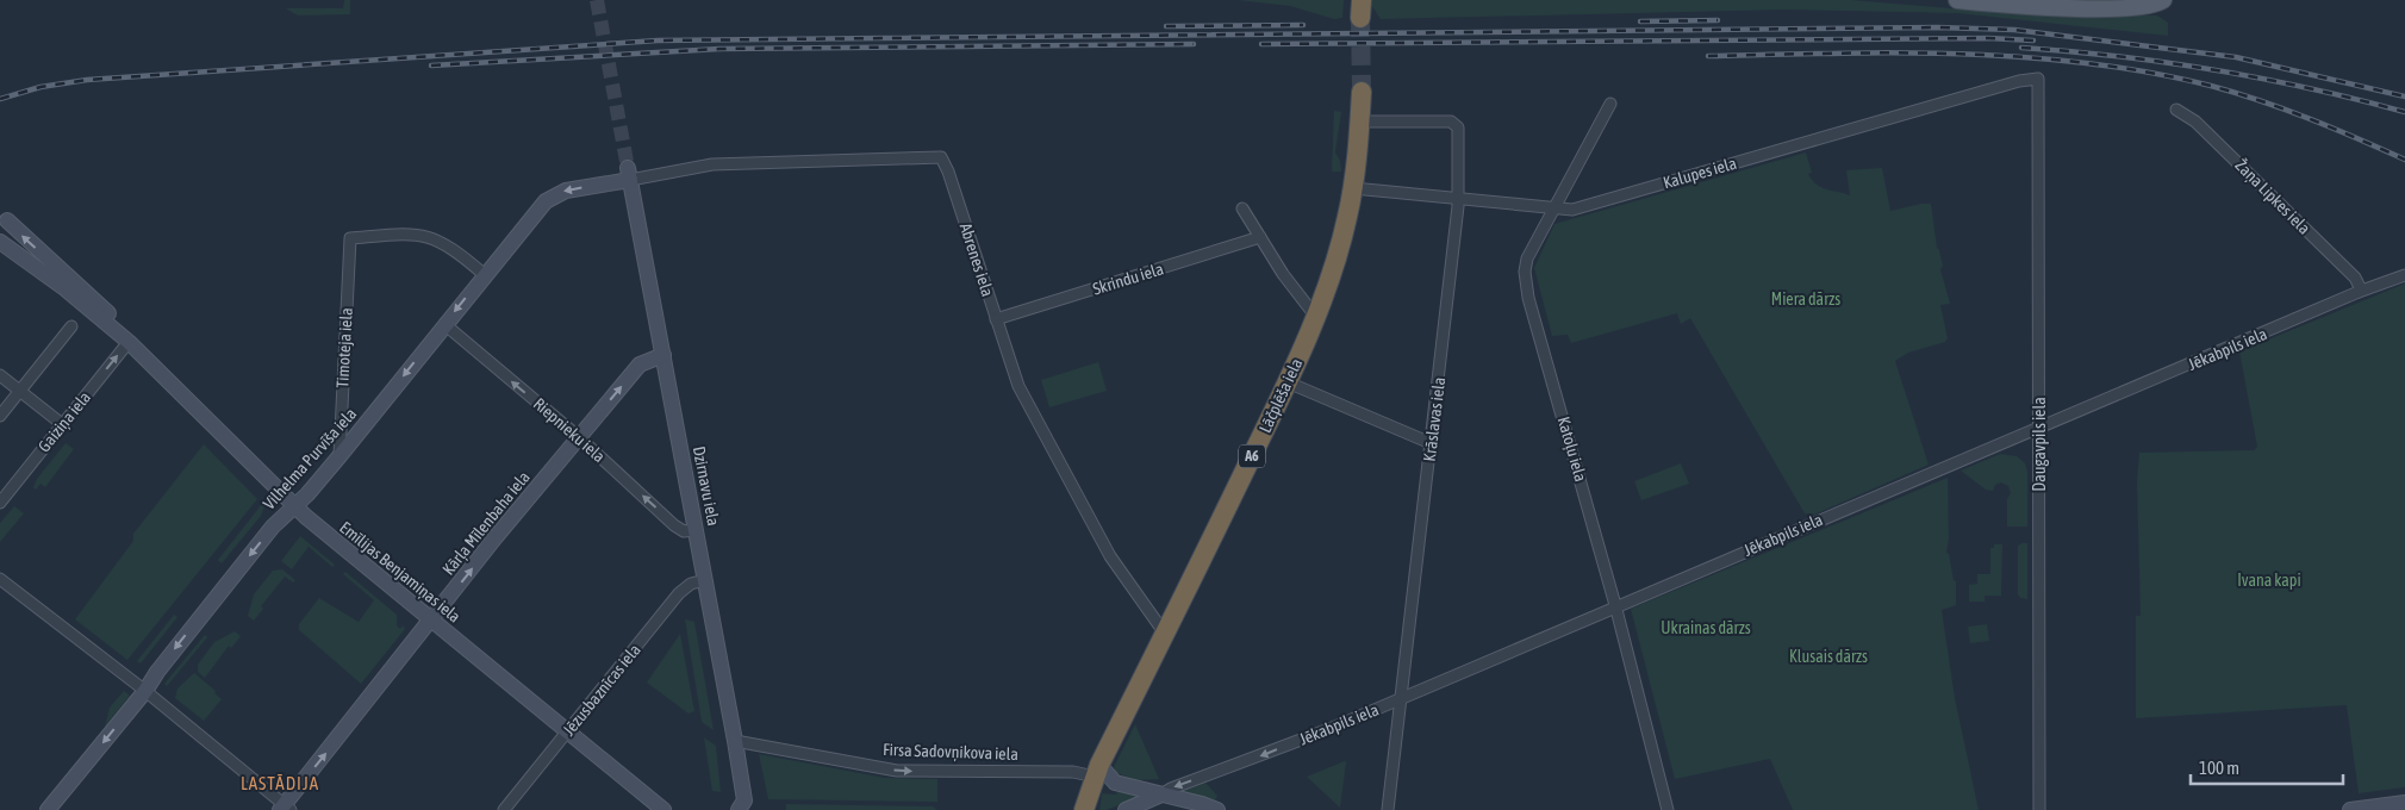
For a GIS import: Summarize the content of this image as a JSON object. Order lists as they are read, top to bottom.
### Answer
{
  "streets": {
    "highway": ["Lāčplēša iela", "A6"],
    "street": [
      "Kalupes iela",
      "Žaņa Lipkes iela",
      "Abrenes iela",
      "Skrindu iela",
      "Timoteja iela",
      "Jēkabpils iela",
      "Krāslavas iela",
      "Gaiziņa iela",
      "Riepnieku iela",
      "Daugavpils iela",
      "Katoļu iela",
      "Vilhelma Purvīša iela",
      "Dzirnavu iela",
      "Kārļa Mīlenbaha iela",
      "Emīlijas Benjamiņas iela",
      "Jēzusbaznīcas iela",
      "Firsa Sadovņikova iela"
    ]
  },
  "crossings": [
    ["Kalupes iela", "Lāčplēša iela"],
    ["Kalupes iela", "Krāslavas iela"],
    ["Kalupes iela", "Daugavpils iela"],
    ["Kalupes iela", "Katoļu iela"],
    ["Žaņa Lipkes iela", "Jēkabpils iela"],
    ["Abrenes iela", "Skrindu iela"],
    ["Abrenes iela", "Lāčplēša iela"],
    ["Abrenes iela", "Vilhelma Purvīša iela"],
    ["Abrenes iela", "Dzirnavu iela"],
    ["Timoteja iela", "Vilhelma Purvīša iela"],
    ["Jēkabpils iela", "Krāslavas iela"],
    ["Jēkabpils iela", "Daugavpils iela"],
    ["Jēkabpils iela", "Katoļu iela"],
    ["Lāčplēša iela", "Krāslavas iela"],
    ["Lāčplēša iela", "Firsa Sadovņikova iela"],
    ["Gaiziņa iela", "Emīlijas Benjamiņas iela"],
    ["Riepnieku iela", "Vilhelma Purvīša iela"],
    ["Riepnieku iela", "Dzirnavu iela"],
    ["Riepnieku iela", "Kārļa Mīlenbaha iela"],
    ["Vilhelma Purvīša iela", "Dzirnavu iela"],
    ["Vilhelma Purvīša iela", "Emīlijas Benjamiņas iela"],
    ["Dzirnavu iela", "Kārļa Mīlenbaha iela"],
    ["Dzirnavu iela", "Jēzusbaznīcas iela"],
    ["Dzirnavu iela", "Firsa Sadovņikova iela"],
    ["Kārļa Mīlenbaha iela", "Emīlijas Benjamiņas iela"],
    ["Emīlijas Benjamiņas iela", "Jēzusbaznīcas iela"]
  ],
  "one_way": [
    "Riepnieku iela",
    "Vilhelma Purvīša iela",
    "Kārļa Mīlenbaha iela",
    "Firsa Sadovņikova iela"
  ],
  "districts": ["LASTĀDIJA"],
  "parks": [
    "Miera dārzs",
    "Ivana kapi",
    "Ukrainas dārzs",
    "Klusais dārzs"
  ],
  "scale_bar": "100 m"
}
